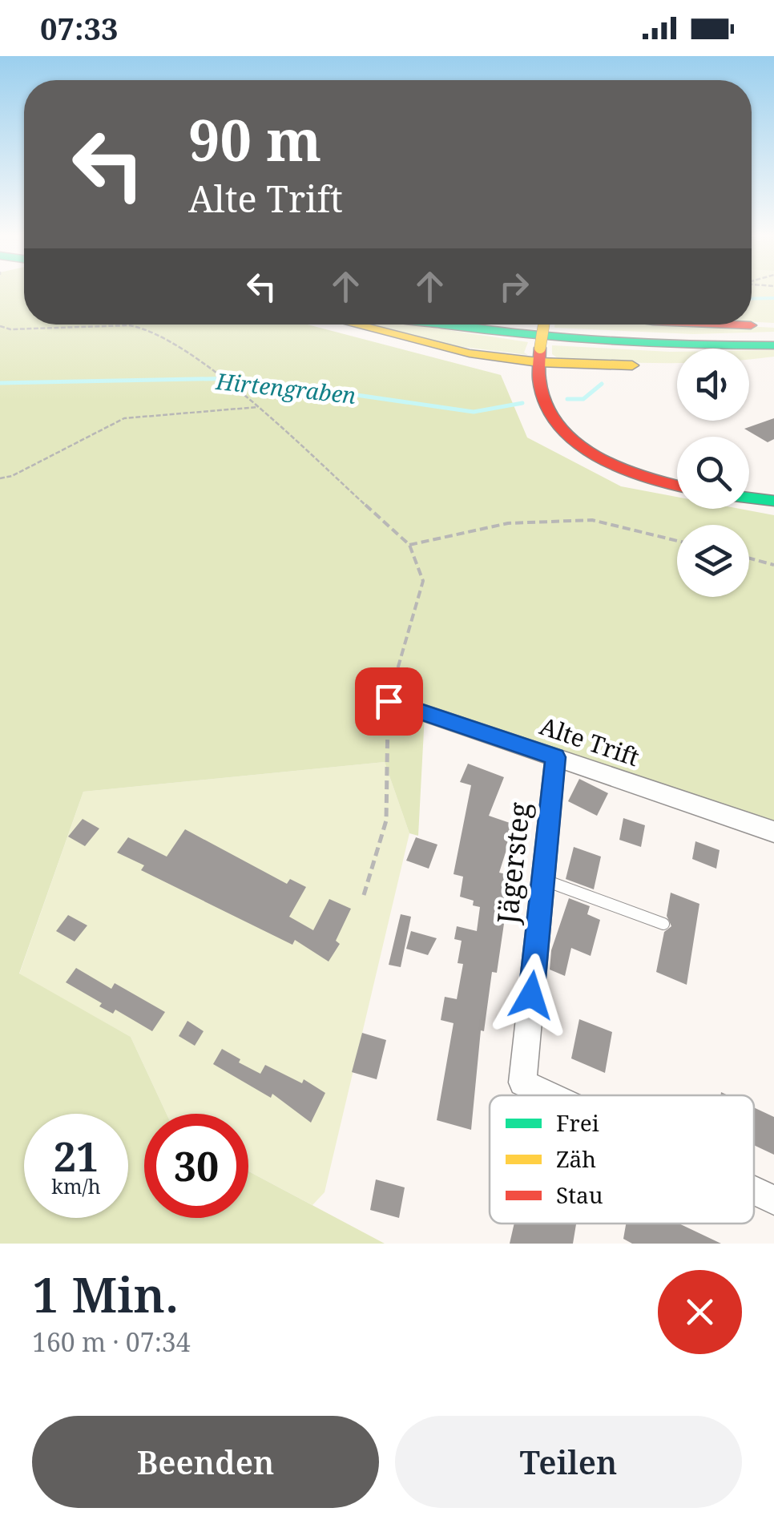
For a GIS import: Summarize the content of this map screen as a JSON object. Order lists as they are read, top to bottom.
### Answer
{
  "streets": {
    "street": ["Alte Trift", "Jägersteg"]
  },
  "crossings": [
    ["Alte Trift", "Jägersteg"]
  ],
  "water": ["Hirtengraben"],
  "legend": ["Frei", "Zäh", "Stau"],
  "page": {
    "status": "07:33",
    "turn": ["90 m", "Alte Trift"],
    "speed": "21 km/h",
    "limit": "30",
    "heading": ["1 Min.", "160 m · 07:34"],
    "buttons": ["Beenden", "Teilen"]
  }
}
